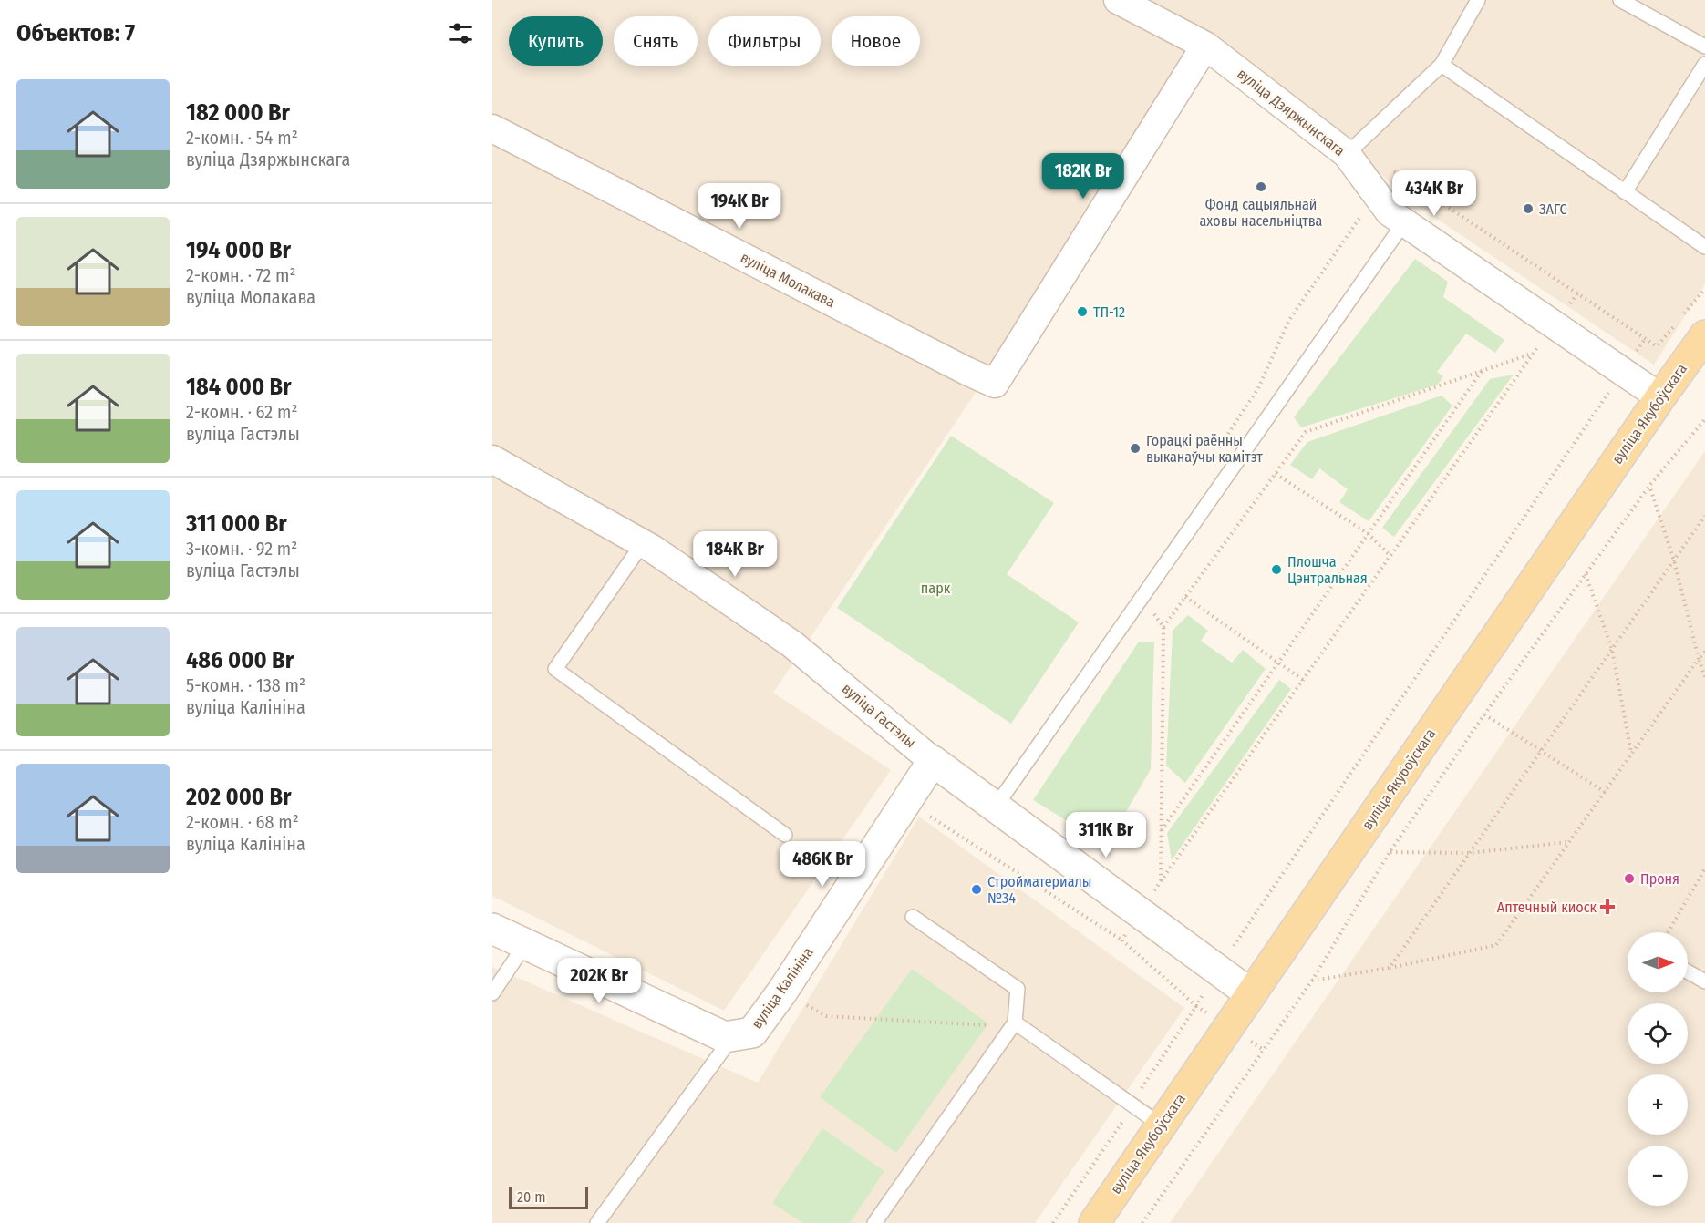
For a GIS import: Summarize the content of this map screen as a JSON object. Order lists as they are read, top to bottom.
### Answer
{
  "streets": {
    "main road": ["вуліца Якубоўскага", "вуліца Гастэлы", "вуліца Калініна"],
    "street": ["вуліца Дзяржынскага", "вуліца Молакава"]
  },
  "crossings": [
    ["вуліца Дзяржынскага", "вуліца Молакава"],
    ["вуліца Дзяржынскага", "вуліца Якубоўскага"],
    ["вуліца Якубоўскага", "вуліца Гастэлы"],
    ["вуліца Гастэлы", "вуліца Калініна"]
  ],
  "parks": ["парк"],
  "places": {
    "other": [
      "Фонд сацыяльнай аховы насельніцтва",
      "ЗАГС",
      "ТП-12",
      "Горацкі раённы выканаўчы камітэт",
      "Плошча Цэнтральная",
      "Проня",
      "Стройматериалы №34"
    ],
    "health": ["Аптечный киоск"]
  },
  "scale_bar": "20 m",
  "north": "right",
  "page": {
    "heading": "Объектов: 7",
    "chip": [
      "Купить",
      "Снять",
      "Фильтры",
      "Новое"
    ],
    "list": [
      {
        "name": "182 000 Br",
        "note": "2-комн. · 54 m² · вуліца Дзяржынскага"
      },
      {
        "name": "194 000 Br",
        "note": "2-комн. · 72 m² · вуліца Молакава"
      },
      {
        "name": "184 000 Br",
        "note": "2-комн. · 62 m² · вуліца Гастэлы"
      },
      {
        "name": "311 000 Br",
        "note": "3-комн. · 92 m² · вуліца Гастэлы"
      },
      {
        "name": "486 000 Br",
        "note": "5-комн. · 138 m² · вуліца Калініна"
      },
      {
        "name": "202 000 Br",
        "note": "2-комн. · 68 m² · вуліца Калініна"
      }
    ],
    "price": [
      "182K Br",
      "434K Br",
      "194K Br",
      "184K Br",
      "311K Br",
      "486K Br",
      "202K Br"
    ],
    "map_buttons": ["+", "−"],
    "scale": "20 m"
  }
}
